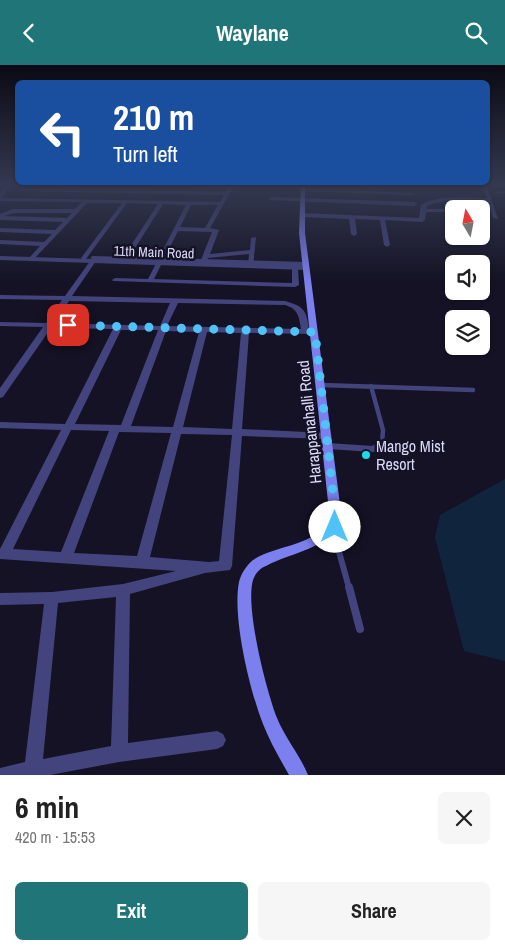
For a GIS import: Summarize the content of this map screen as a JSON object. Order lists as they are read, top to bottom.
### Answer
{
  "streets": {
    "street": ["Harappanahalli Road"],
    "lane": ["11th Main Road"]
  },
  "crossings": [
    ["11th Main Road", "Harappanahalli Road"]
  ],
  "places": ["Mango Mist Resort"],
  "north": "top",
  "page": {
    "header": "Waylane",
    "turn": ["210 m", "Turn left"],
    "heading": ["6 min", "420 m · 15:53"],
    "buttons": ["Exit", "Share"]
  }
}
